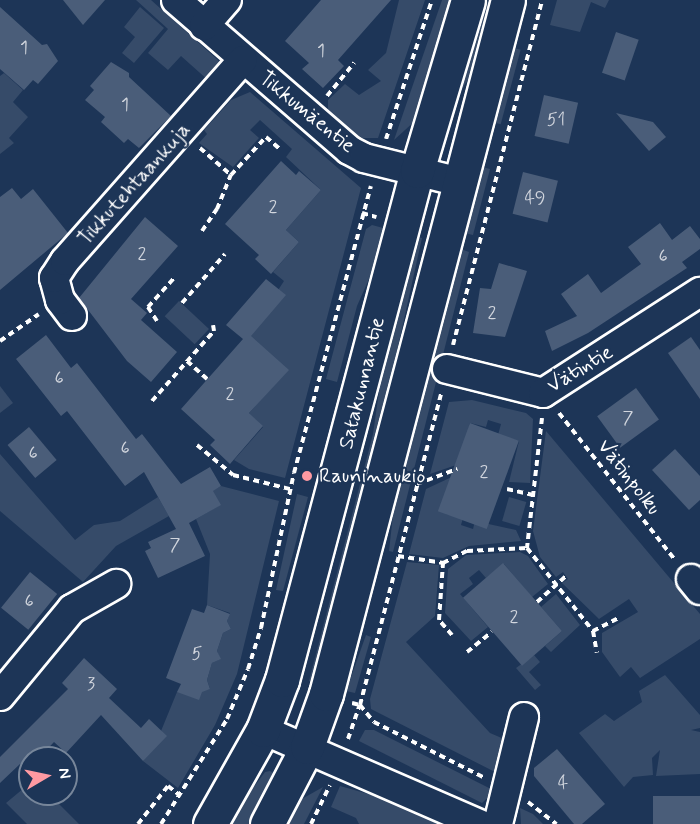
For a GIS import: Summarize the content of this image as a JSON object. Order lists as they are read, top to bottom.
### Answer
{
  "streets": {
    "main road": ["Satakunnantie"],
    "street": ["Tikkumäentie", "Tikkutehtaankuja", "Vätintie"],
    "path": ["Vätinpolku"]
  },
  "crossings": [
    ["Tikkumäentie", "Tikkutehtaankuja"],
    ["Tikkumäentie", "Satakunnantie"],
    ["Vätintie", "Vätinpolku"]
  ],
  "places": ["Rauninaukio"],
  "house_numbers": [
    "1",
    "1",
    "1",
    "51",
    "49",
    "2",
    "2",
    "6",
    "2",
    "6",
    "2",
    "7",
    "6",
    "6",
    "2",
    "7",
    "6",
    "2",
    "5",
    "3",
    "4"
  ],
  "north": "right"
}
